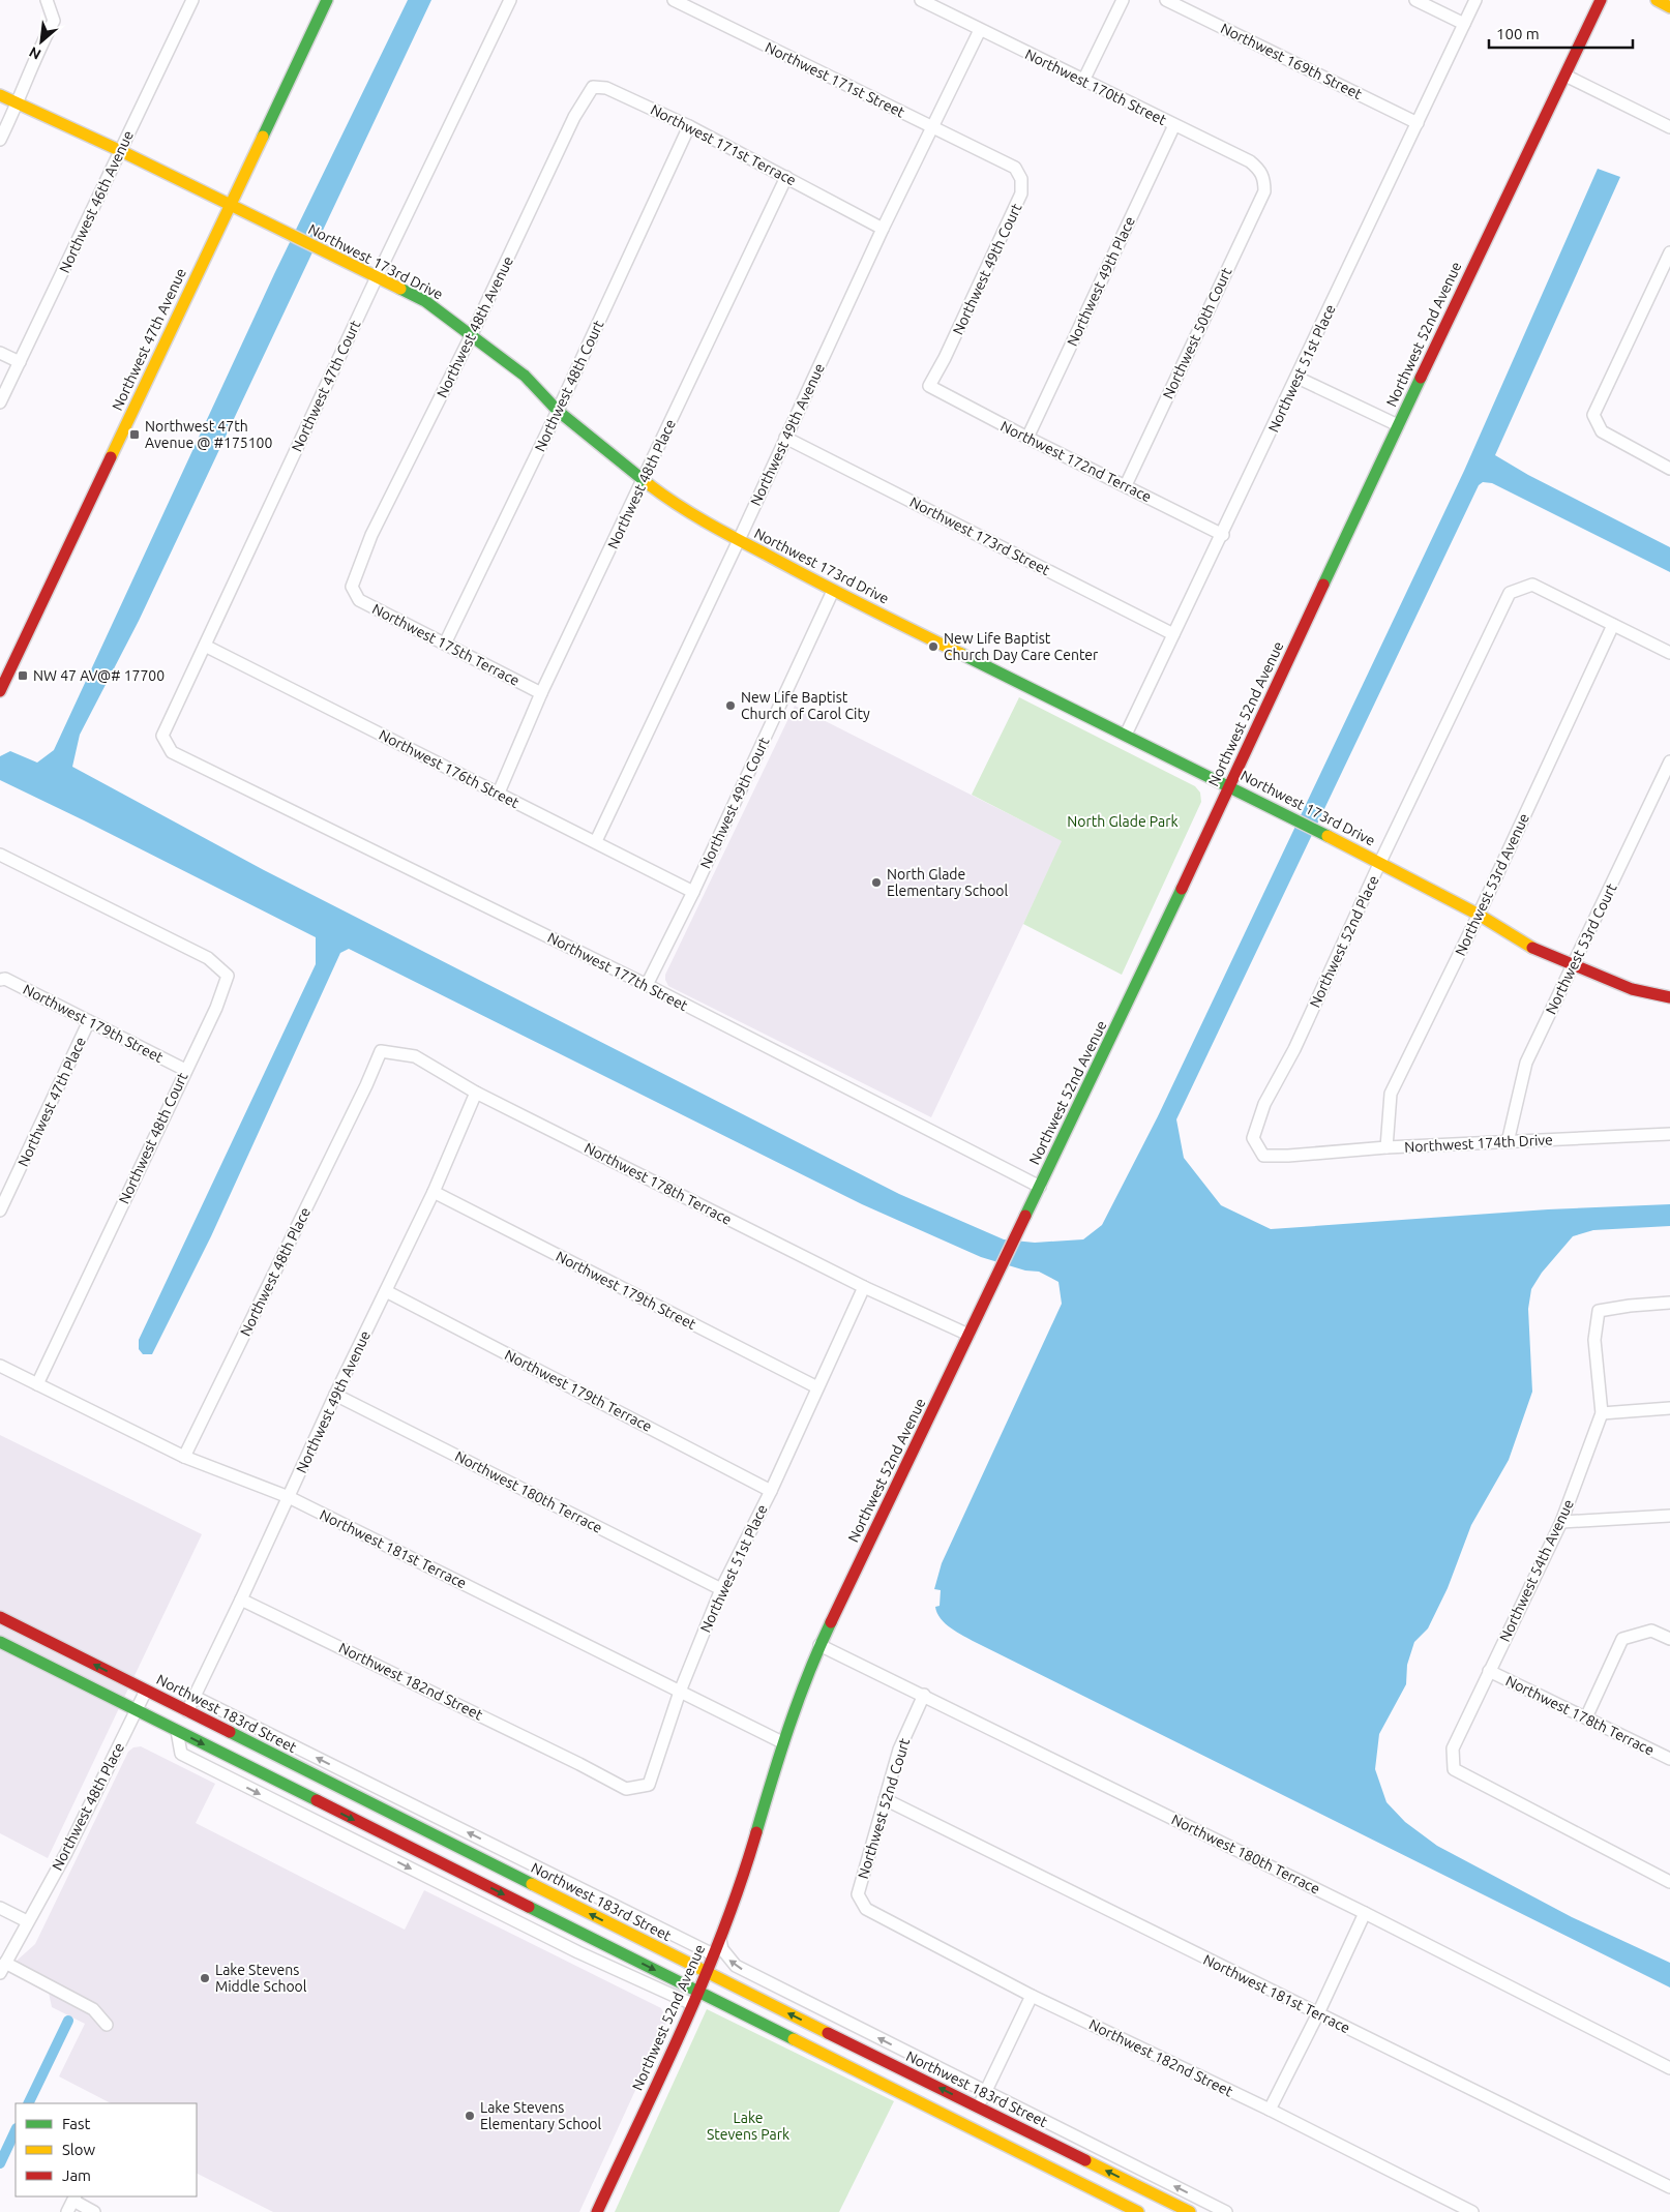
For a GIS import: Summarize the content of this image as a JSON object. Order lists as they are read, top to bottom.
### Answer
{
  "streets": {
    "street": [
      "Northwest 169th Street",
      "Northwest 171st Street",
      "Northwest 170th Street",
      "Northwest 171st Terrace",
      "Northwest 46th Avenue",
      "Northwest 173rd Drive",
      "Northwest 49th Court",
      "Northwest 49th Place",
      "Northwest 48th Avenue",
      "Northwest 50th Court",
      "Northwest 52nd Avenue",
      "Northwest 47th Avenue",
      "Northwest 51st Place",
      "Northwest 47th Court",
      "Northwest 48th Court",
      "Northwest 49th Avenue",
      "Northwest 172nd Terrace",
      "Northwest 48th Place",
      "Northwest 173rd Street",
      "Northwest 175th Terrace",
      "Northwest 176th Street",
      "Northwest 53rd Avenue",
      "Northwest 52nd Place",
      "Northwest 53rd Court",
      "Northwest 177th Street",
      "Northwest 179th Street",
      "Northwest 47th Place",
      "Northwest 174th Drive",
      "Northwest 178th Terrace",
      "Northwest 179th Terrace",
      "Northwest 180th Terrace",
      "Northwest 181st Terrace",
      "Northwest 54th Avenue",
      "Northwest 182nd Street",
      "Northwest 183rd Street",
      "Northwest 52nd Court"
    ]
  },
  "crossings": [
    ["Northwest 169th Street", "Northwest 51st Place"],
    ["Northwest 171st Street", "Northwest 49th Court"],
    ["Northwest 171st Street", "Northwest 49th Avenue"],
    ["Northwest 170th Street", "Northwest 49th Place"],
    ["Northwest 170th Street", "Northwest 50th Court"],
    ["Northwest 170th Street", "Northwest 49th Avenue"],
    ["Northwest 171st Terrace", "Northwest 48th Avenue"],
    ["Northwest 171st Terrace", "Northwest 48th Court"],
    ["Northwest 171st Terrace", "Northwest 49th Avenue"],
    ["Northwest 171st Terrace", "Northwest 48th Place"],
    ["Northwest 46th Avenue", "Northwest 173rd Drive"],
    ["Northwest 173rd Drive", "Northwest 49th Court"],
    ["Northwest 173rd Drive", "Northwest 48th Avenue"],
    ["Northwest 173rd Drive", "Northwest 52nd Avenue"],
    ["Northwest 173rd Drive", "Northwest 47th Avenue"],
    ["Northwest 173rd Drive", "Northwest 51st Place"],
    ["Northwest 173rd Drive", "Northwest 47th Court"],
    ["Northwest 173rd Drive", "Northwest 48th Court"],
    ["Northwest 173rd Drive", "Northwest 49th Avenue"],
    ["Northwest 173rd Drive", "Northwest 48th Place"],
    ["Northwest 173rd Drive", "Northwest 53rd Avenue"],
    ["Northwest 173rd Drive", "Northwest 52nd Place"],
    ["Northwest 173rd Drive", "Northwest 53rd Court"],
    ["Northwest 49th Court", "Northwest 172nd Terrace"],
    ["Northwest 49th Court", "Northwest 176th Street"],
    ["Northwest 49th Court", "Northwest 177th Street"],
    ["Northwest 49th Place", "Northwest 172nd Terrace"],
    ["Northwest 48th Avenue", "Northwest 175th Terrace"],
    ["Northwest 50th Court", "Northwest 172nd Terrace"],
    ["Northwest 52nd Avenue", "Northwest 177th Street"],
    ["Northwest 52nd Avenue", "Northwest 178th Terrace"],
    ["Northwest 52nd Avenue", "Northwest 180th Terrace"],
    ["Northwest 52nd Avenue", "Northwest 181st Terrace"],
    ["Northwest 52nd Avenue", "Northwest 183rd Street"],
    ["Northwest 51st Place", "Northwest 172nd Terrace"],
    ["Northwest 51st Place", "Northwest 173rd Street"],
    ["Northwest 51st Place", "Northwest 179th Street"],
    ["Northwest 51st Place", "Northwest 178th Terrace"],
    ["Northwest 51st Place", "Northwest 179th Terrace"],
    ["Northwest 51st Place", "Northwest 180th Terrace"],
    ["Northwest 51st Place", "Northwest 181st Terrace"],
    ["Northwest 51st Place", "Northwest 182nd Street"],
    ["Northwest 47th Court", "Northwest 176th Street"],
    ["Northwest 47th Court", "Northwest 177th Street"],
    ["Northwest 48th Court", "Northwest 175th Terrace"],
    ["Northwest 48th Court", "Northwest 179th Street"],
    ["Northwest 48th Court", "Northwest 181st Terrace"],
    ["Northwest 49th Avenue", "Northwest 173rd Street"],
    ["Northwest 49th Avenue", "Northwest 176th Street"],
    ["Northwest 49th Avenue", "Northwest 179th Street"],
    ["Northwest 49th Avenue", "Northwest 178th Terrace"],
    ["Northwest 49th Avenue", "Northwest 179th Terrace"],
    ["Northwest 49th Avenue", "Northwest 180th Terrace"],
    ["Northwest 49th Avenue", "Northwest 181st Terrace"],
    ["Northwest 49th Avenue", "Northwest 182nd Street"],
    ["Northwest 49th Avenue", "Northwest 183rd Street"],
    ["Northwest 48th Place", "Northwest 175th Terrace"],
    ["Northwest 48th Place", "Northwest 176th Street"],
    ["Northwest 48th Place", "Northwest 178th Terrace"],
    ["Northwest 48th Place", "Northwest 181st Terrace"],
    ["Northwest 48th Place", "Northwest 183rd Street"],
    ["Northwest 53rd Avenue", "Northwest 52nd Place"],
    ["Northwest 53rd Avenue", "Northwest 174th Drive"],
    ["Northwest 52nd Place", "Northwest 174th Drive"],
    ["Northwest 53rd Court", "Northwest 174th Drive"],
    ["Northwest 179th Street", "Northwest 47th Place"],
    ["Northwest 178th Terrace", "Northwest 54th Avenue"],
    ["Northwest 180th Terrace", "Northwest 52nd Court"],
    ["Northwest 181st Terrace", "Northwest 52nd Court"],
    ["Northwest 182nd Street", "Northwest 52nd Court"]
  ],
  "parks": ["North Glade Park", "Lake Stevens Park"],
  "places": {
    "transit": ["Northwest 47th Avenue @ #175100", "NW 47 AV@# 17700"],
    "other": [
      "New Life Baptist Church Day Care Center",
      "New Life Baptist Church of Carol City",
      "North Glade Elementary School",
      "Lake Stevens Middle School",
      "Lake Stevens Elementary School"
    ]
  },
  "legend": ["Fast", "Slow", "Jam"],
  "scale_bar": "100 m",
  "north": "bottom left"
}
